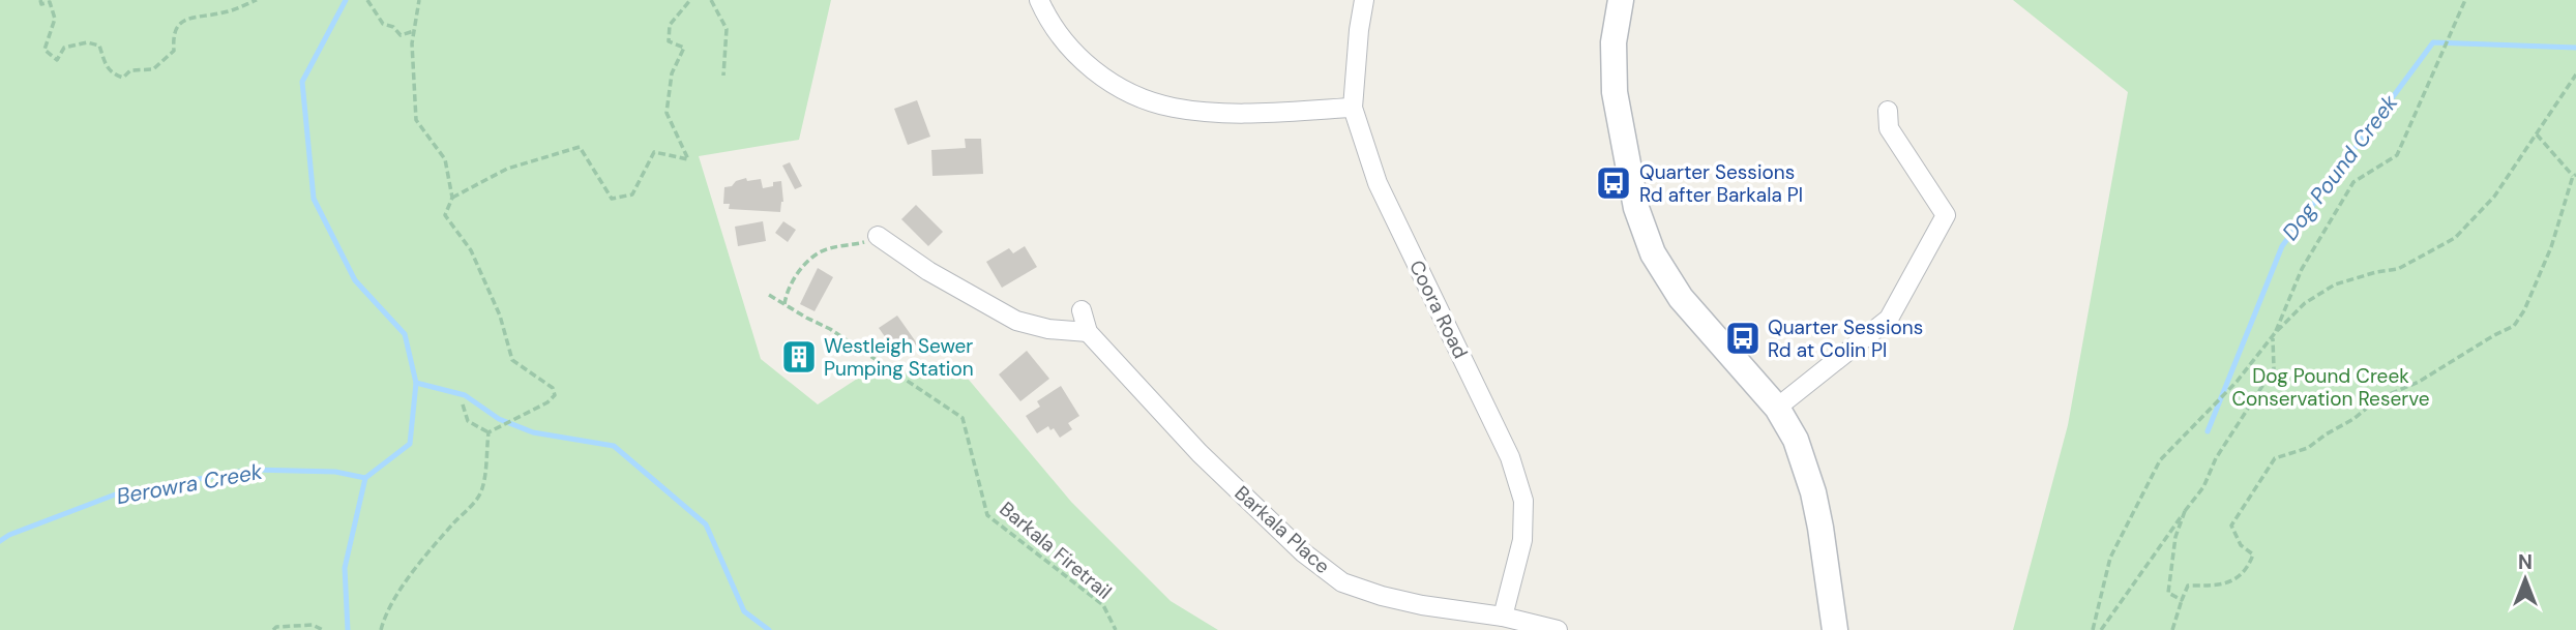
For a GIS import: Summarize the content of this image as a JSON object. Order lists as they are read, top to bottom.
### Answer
{
  "streets": {
    "street": ["Coora Road", "Barkala Place"],
    "path": ["Barkala Firetrail"]
  },
  "crossings": [
    ["Coora Road", "Barkala Place"]
  ],
  "water": ["Dog Pound Creek", "Berowra Creek"],
  "parks": ["Dog Pound Creek Conservation Reserve"],
  "places": {
    "bus stop": ["Quarter Sessions Rd after Barkala Pl", "Quarter Sessions Rd at Colin Pl"],
    "building": ["Westleigh Sewer Pumping Station"]
  },
  "north": "top"
}
